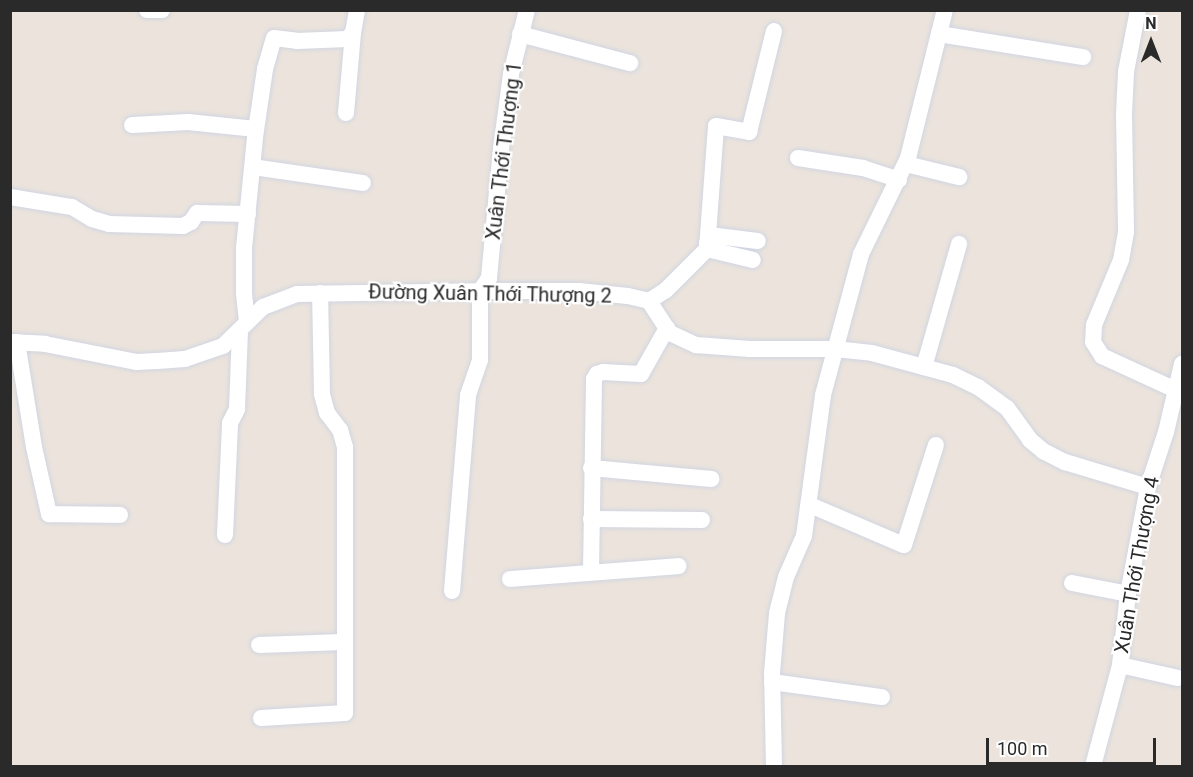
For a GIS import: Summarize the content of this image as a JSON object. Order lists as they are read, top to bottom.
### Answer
{
  "streets": {
    "street": ["Xuân Thới Thượng 1", "Đường Xuân Thới Thượng 2", "Xuân Thới Thượng 4"]
  },
  "crossings": [
    ["Xuân Thới Thượng 1", "Đường Xuân Thới Thượng 2"]
  ],
  "scale_bar": "100 m",
  "north": "top"
}
